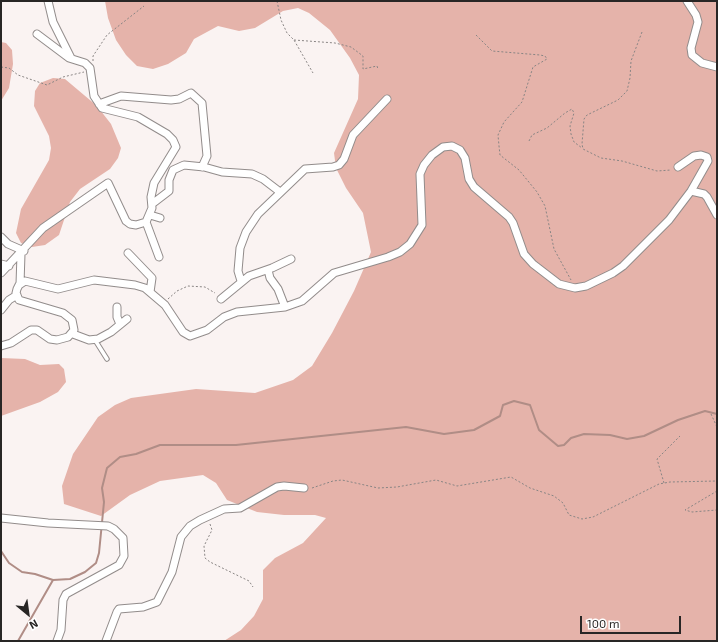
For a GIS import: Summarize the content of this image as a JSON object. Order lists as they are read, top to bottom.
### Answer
{
  "scale_bar": "100 m",
  "north": "bottom right"
}
